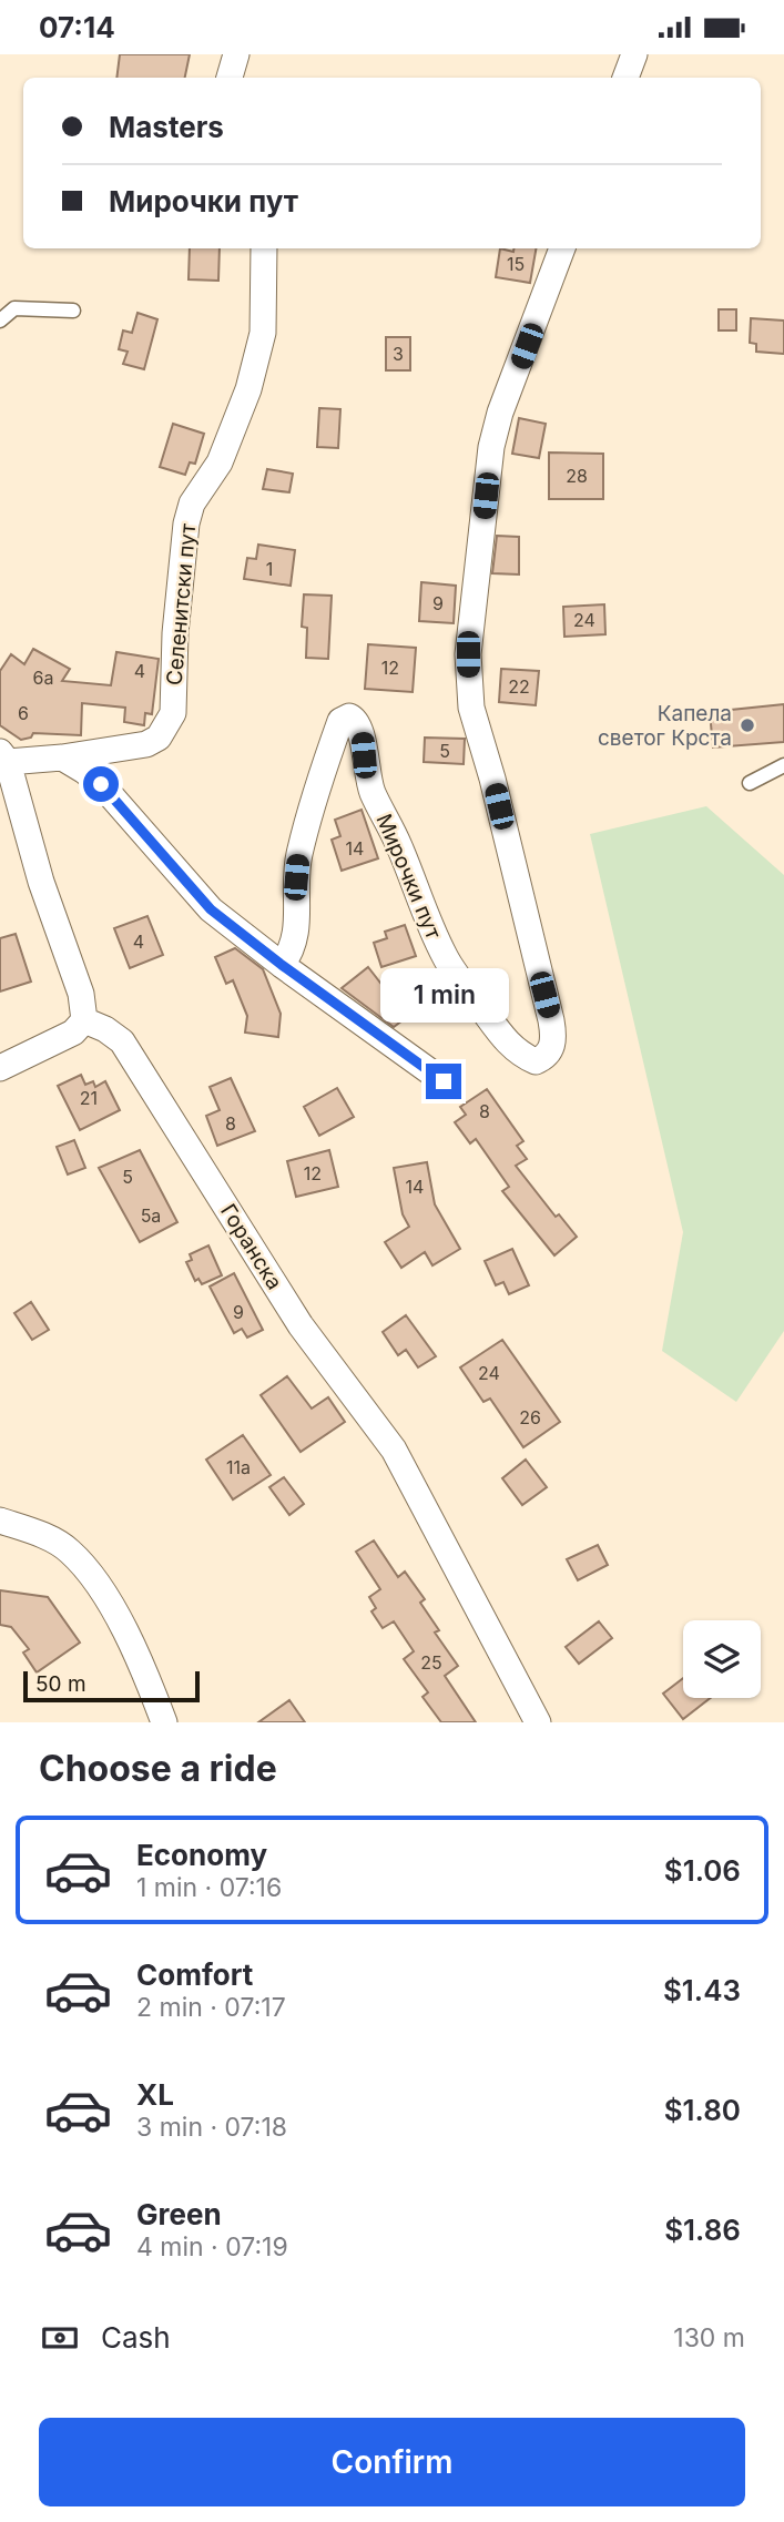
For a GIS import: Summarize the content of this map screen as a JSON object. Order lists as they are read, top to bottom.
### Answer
{
  "streets": {
    "street": ["Селенитски пут", "Мирочки пут", "Горанска"]
  },
  "places": ["Капела светог Крста"],
  "house_numbers": [
    "15",
    "3",
    "28",
    "1",
    "9",
    "24",
    "12",
    "4",
    "6a",
    "22",
    "6",
    "5",
    "14",
    "4",
    "21",
    "8",
    "8",
    "12",
    "5",
    "14",
    "5a",
    "9",
    "24",
    "26",
    "11a",
    "25"
  ],
  "scale_bar": "50 m",
  "page": {
    "status": "07:14",
    "banner": ["Masters", "Мирочки пут"],
    "bubble": "1 min",
    "scale": "50 m",
    "heading": "Choose a ride",
    "list": [
      {
        "name": "Economy",
        "note": "1 min · 07:16",
        "value": "$1.06"
      },
      {
        "name": "Comfort",
        "note": "2 min · 07:17",
        "value": "$1.43"
      },
      {
        "name": "XL",
        "note": "3 min · 07:18",
        "value": "$1.80"
      },
      {
        "name": "Green",
        "note": "4 min · 07:19",
        "value": "$1.86"
      }
    ],
    "pay": ["Cash", "130 m"],
    "buttons": "Confirm"
  }
}
